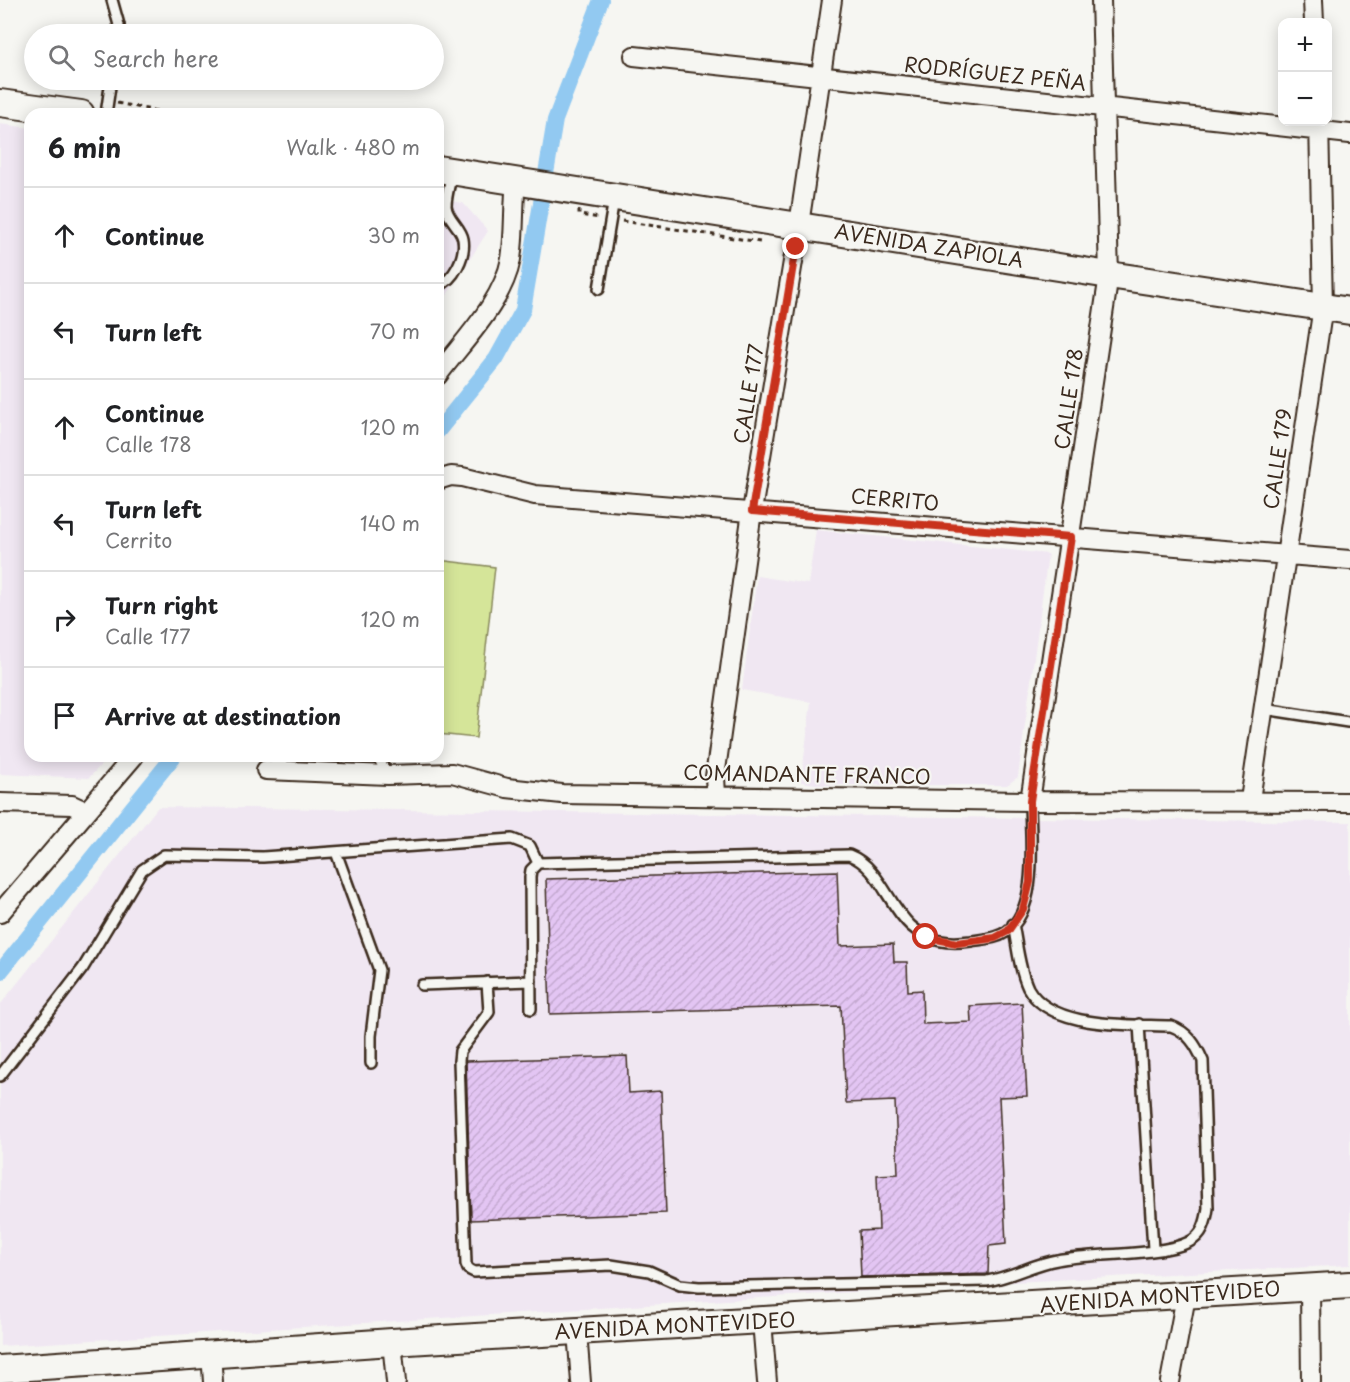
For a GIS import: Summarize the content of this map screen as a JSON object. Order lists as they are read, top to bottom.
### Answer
{
  "streets": {
    "street": [
      "RODRÍGUEZ PEÑA",
      "AVENIDA ZAPIOLA",
      "CALLE 177",
      "CALLE 178",
      "CALLE 179",
      "CERRITO",
      "COMANDANTE FRANCO",
      "AVENIDA MONTEVIDEO"
    ]
  },
  "crossings": [
    ["RODRÍGUEZ PEÑA", "CALLE 177"],
    ["RODRÍGUEZ PEÑA", "CALLE 178"],
    ["RODRÍGUEZ PEÑA", "CALLE 179"],
    ["AVENIDA ZAPIOLA", "CALLE 177"],
    ["AVENIDA ZAPIOLA", "CALLE 178"],
    ["AVENIDA ZAPIOLA", "CALLE 179"],
    ["CALLE 177", "CERRITO"],
    ["CALLE 177", "COMANDANTE FRANCO"],
    ["CALLE 178", "CERRITO"],
    ["CALLE 178", "COMANDANTE FRANCO"],
    ["CALLE 179", "CERRITO"],
    ["CALLE 179", "COMANDANTE FRANCO"]
  ],
  "page": {
    "map_buttons": ["+", "−"],
    "search": "Search here",
    "heading": ["6 min", "Walk · 480 m"],
    "list": [
      ["Continue", "30 m"],
      ["Turn left", "70 m"],
      ["Continue", "Calle 178", "120 m"],
      ["Turn left", "Cerrito", "140 m"],
      ["Turn right", "Calle 177", "120 m"],
      "Arrive at destination"
    ]
  }
}
